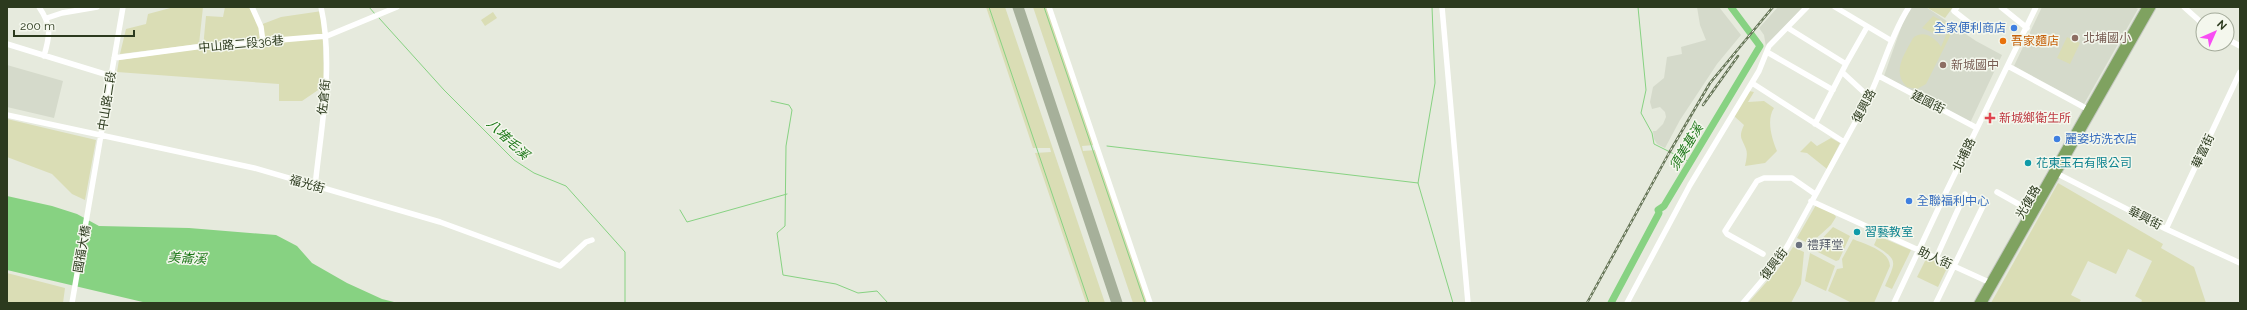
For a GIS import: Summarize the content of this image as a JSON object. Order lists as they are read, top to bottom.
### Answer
{
  "streets": {
    "main road": ["光復路"],
    "street": [
      "中山路二段36巷",
      "佐倉街",
      "中山路二段",
      "建國街",
      "復興路",
      "華富街",
      "北埔路",
      "福光街",
      "華興街",
      "國福大橋",
      "助人街",
      "復興街"
    ]
  },
  "crossings": [
    ["中山路二段36巷", "佐倉街"],
    ["中山路二段36巷", "中山路二段"],
    ["佐倉街", "福光街"],
    ["中山路二段", "福光街"],
    ["中山路二段", "國福大橋"],
    ["建國街", "復興路"],
    ["建國街", "北埔路"],
    ["復興路", "助人街"],
    ["復興路", "復興街"],
    ["華富街", "華興街"],
    ["北埔路", "助人街"],
    ["光復路", "華興街"],
    ["光復路", "助人街"],
    ["助人街", "復興街"]
  ],
  "water": ["八堵毛溪", "須美基溪", "美崙溪"],
  "places": {
    "other": [
      "全家便利商店",
      "北埔國小",
      "吾家麵店",
      "新城國中",
      "麗姿坊洗衣店",
      "花東玉石有限公司",
      "全聯福利中心",
      "習藝教室",
      "禮拜堂"
    ],
    "health": ["新城鄉衛生所"]
  },
  "scale_bar": "200 m",
  "north": "top right"
}
